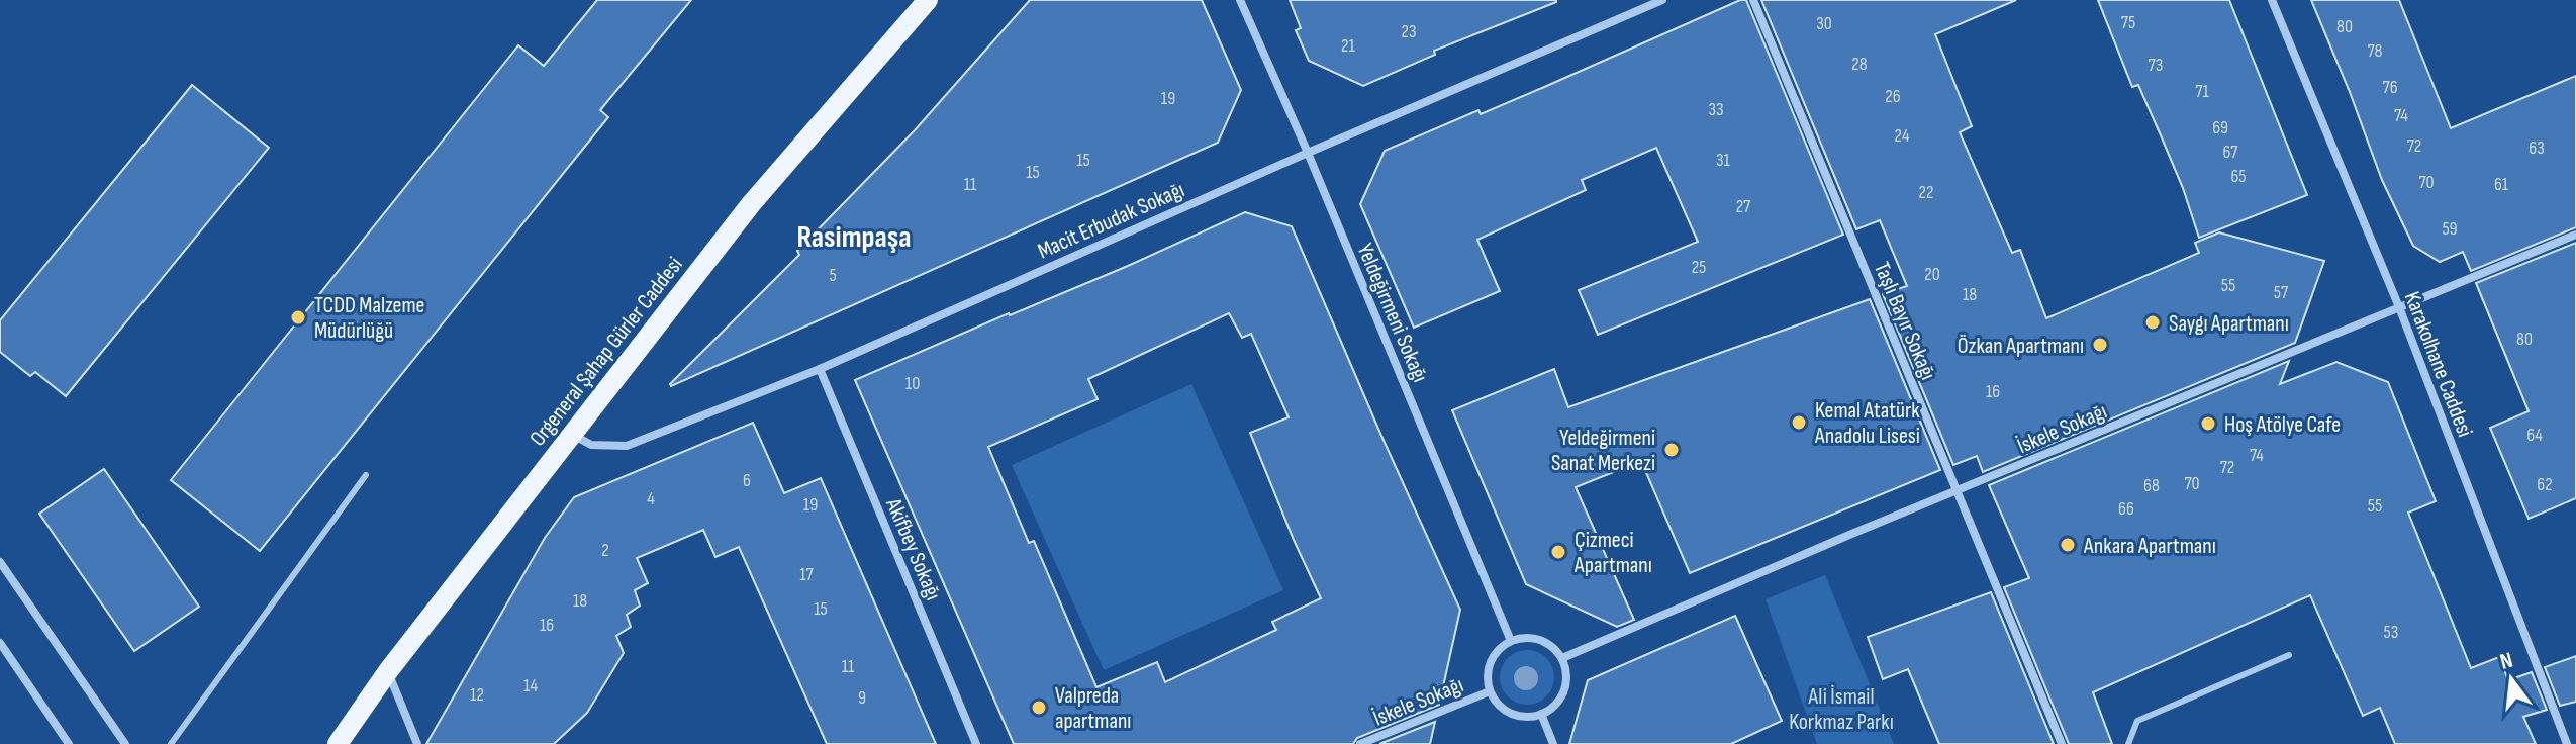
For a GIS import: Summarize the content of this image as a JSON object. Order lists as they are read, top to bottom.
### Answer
{
  "streets": {
    "main road": ["Orgeneral Şahap Gürler Caddesi"],
    "street": [
      "Macit Erbudak Sokağı",
      "Yeldeğirmeni Sokağı",
      "Taşlı Bayır Sokağı",
      "Karakolhane Caddesi",
      "İskele Sokağı",
      "Akifbey Sokağı"
    ]
  },
  "crossings": [
    ["Macit Erbudak Sokağı", "Yeldeğirmeni Sokağı"],
    ["Macit Erbudak Sokağı", "Orgeneral Şahap Gürler Caddesi"],
    ["Macit Erbudak Sokağı", "Akifbey Sokağı"],
    ["Yeldeğirmeni Sokağı", "İskele Sokağı"],
    ["Taşlı Bayır Sokağı", "İskele Sokağı"],
    ["Karakolhane Caddesi", "İskele Sokağı"]
  ],
  "districts": ["Rasimpaşa"],
  "parks": ["Ali İsmail Korkmaz Parkı"],
  "places": [
    "TCDD Malzeme Müdürlüğü",
    "Saygı Apartmanı",
    "Özkan Apartmanı",
    "Kemal Atatürk Anadolu Lisesi",
    "Hoş Atölye Cafe",
    "Yeldeğirmeni Sanat Merkezi",
    "Ankara Apartmanı",
    "Çizmeci Apartmanı",
    "Valpreda apartmanı"
  ],
  "house_numbers": [
    "75",
    "30",
    "80",
    "23",
    "21",
    "78",
    "28",
    "73",
    "76",
    "71",
    "26",
    "19",
    "33",
    "74",
    "69",
    "24",
    "72",
    "63",
    "67",
    "15",
    "31",
    "15",
    "65",
    "70",
    "11",
    "61",
    "22",
    "27",
    "59",
    "25",
    "20",
    "5",
    "55",
    "57",
    "18",
    "80",
    "10",
    "16",
    "64",
    "74",
    "72",
    "6",
    "70",
    "62",
    "68",
    "4",
    "19",
    "55",
    "66",
    "2",
    "17",
    "18",
    "15",
    "16",
    "53",
    "11",
    "14",
    "12",
    "9"
  ],
  "north": "top"
}
